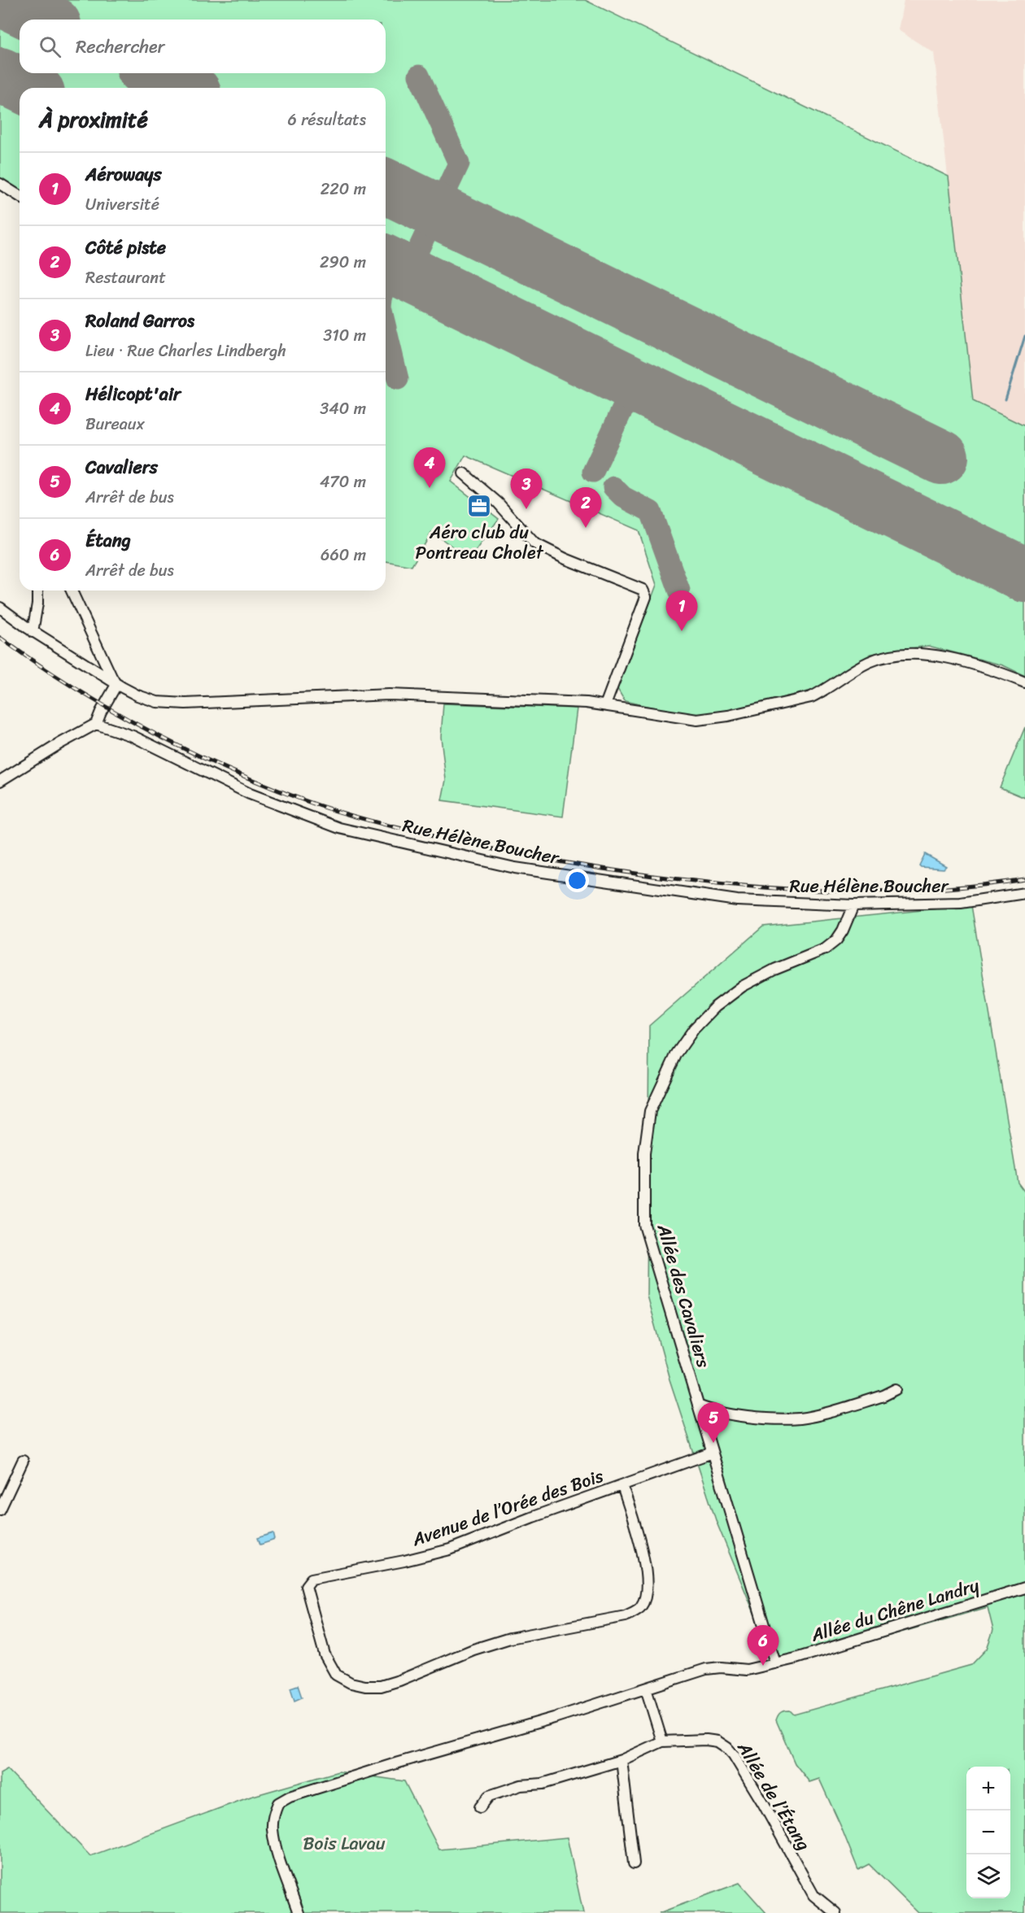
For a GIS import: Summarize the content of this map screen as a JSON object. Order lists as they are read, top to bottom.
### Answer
{
  "streets": {
    "street": [
      "Rue Hélène Boucher",
      "Allée des Cavaliers",
      "Avenue de l’Orée des Bois",
      "Allée du Chêne Landry",
      "Allée de l’Étang"
    ]
  },
  "crossings": [
    ["Rue Hélène Boucher", "Allée des Cavaliers"],
    ["Allée des Cavaliers", "Avenue de l’Orée des Bois"],
    ["Allée des Cavaliers", "Allée du Chêne Landry"]
  ],
  "parks": ["Bois Lavau"],
  "places": {
    "office": ["Aéro club du Pontreau Cholet"]
  },
  "page": {
    "search": "Rechercher",
    "heading": ["À proximité", "6 résultats"],
    "list": [
      {
        "mark": "1",
        "name": "Aéroways",
        "note": "Université",
        "value": "220 m"
      },
      {
        "mark": "2",
        "name": "Côté piste",
        "note": "Restaurant",
        "value": "290 m"
      },
      {
        "mark": "3",
        "name": "Roland Garros",
        "note": "Lieu · Rue Charles Lindbergh",
        "value": "310 m"
      },
      {
        "mark": "4",
        "name": "Hélicopt'air",
        "note": "Bureaux",
        "value": "340 m"
      },
      {
        "mark": "5",
        "name": "Cavaliers",
        "note": "Arrêt de bus",
        "value": "470 m"
      },
      {
        "mark": "6",
        "name": "Étang",
        "note": "Arrêt de bus",
        "value": "660 m"
      }
    ],
    "pins": [
      "4",
      "3",
      "2",
      "1",
      "5",
      "6"
    ],
    "map_buttons": ["+", "−"]
  }
}
